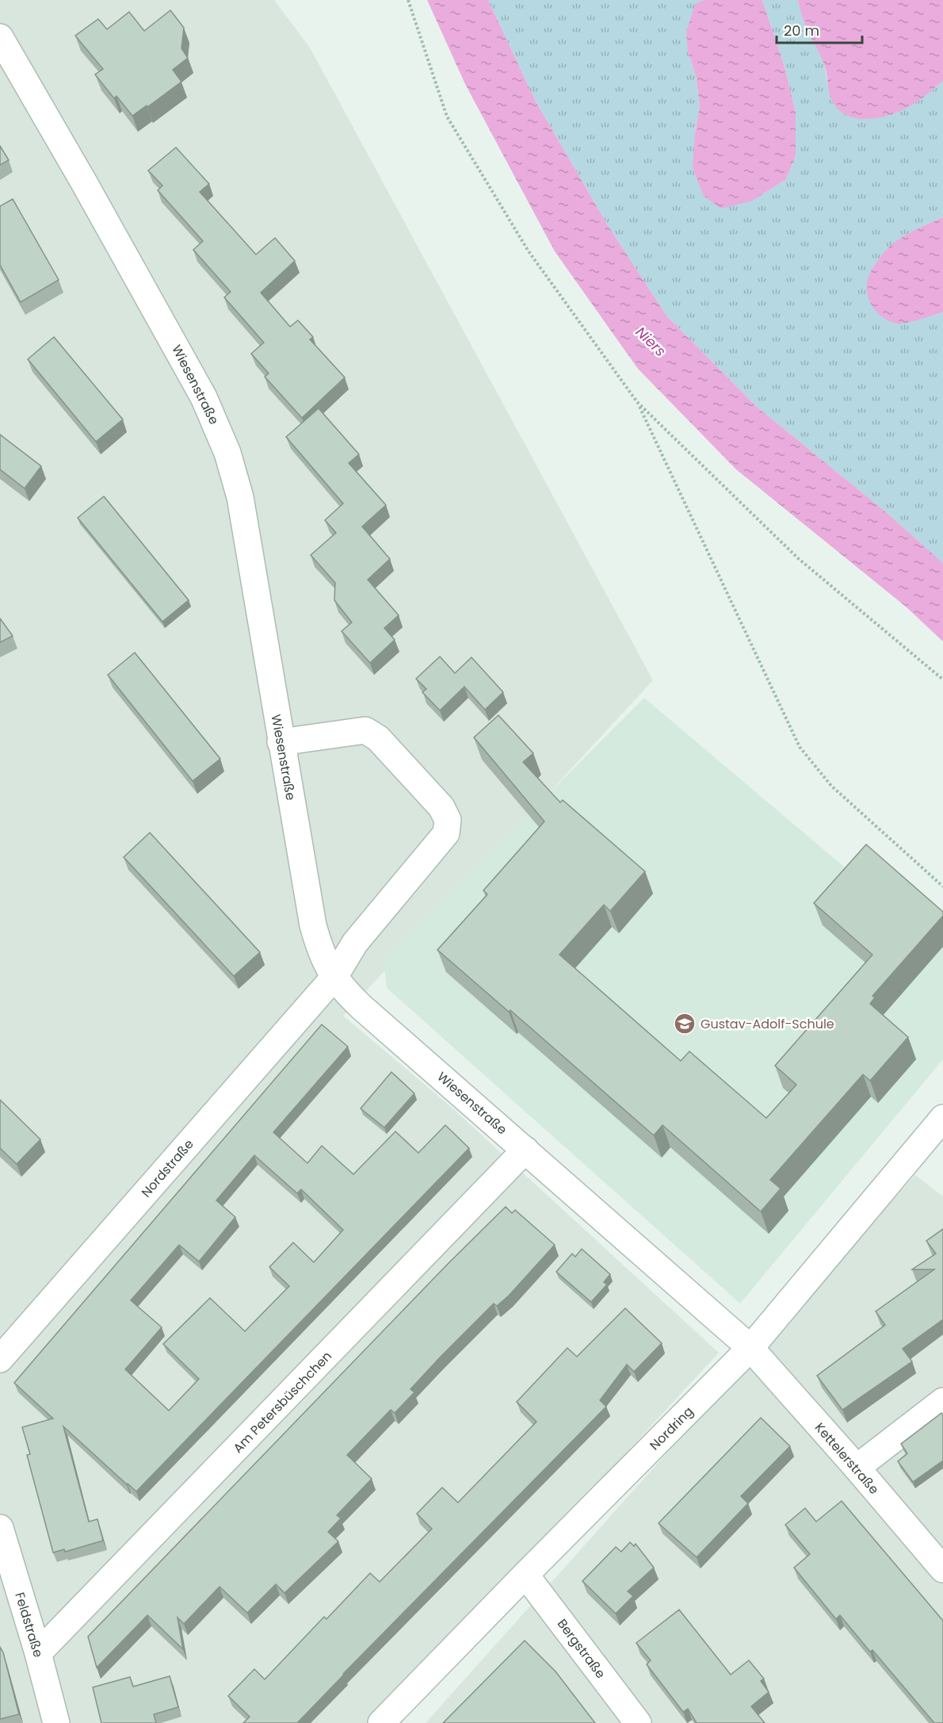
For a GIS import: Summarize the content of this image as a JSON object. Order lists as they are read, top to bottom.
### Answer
{
  "streets": {
    "street": [
      "Wiesenstraße",
      "Nordstraße",
      "Am Petersbüschchen",
      "Nordring",
      "Kettelerstraße",
      "Feldstraße",
      "Bergstraße"
    ]
  },
  "crossings": [
    ["Wiesenstraße", "Nordstraße"],
    ["Wiesenstraße", "Am Petersbüschchen"],
    ["Wiesenstraße", "Nordring"],
    ["Wiesenstraße", "Kettelerstraße"],
    ["Am Petersbüschchen", "Feldstraße"],
    ["Nordring", "Kettelerstraße"],
    ["Nordring", "Bergstraße"]
  ],
  "water": ["Niers"],
  "places": {
    "school or university": ["Gustav-Adolf-Schule"]
  },
  "scale_bar": "20 m"
}
